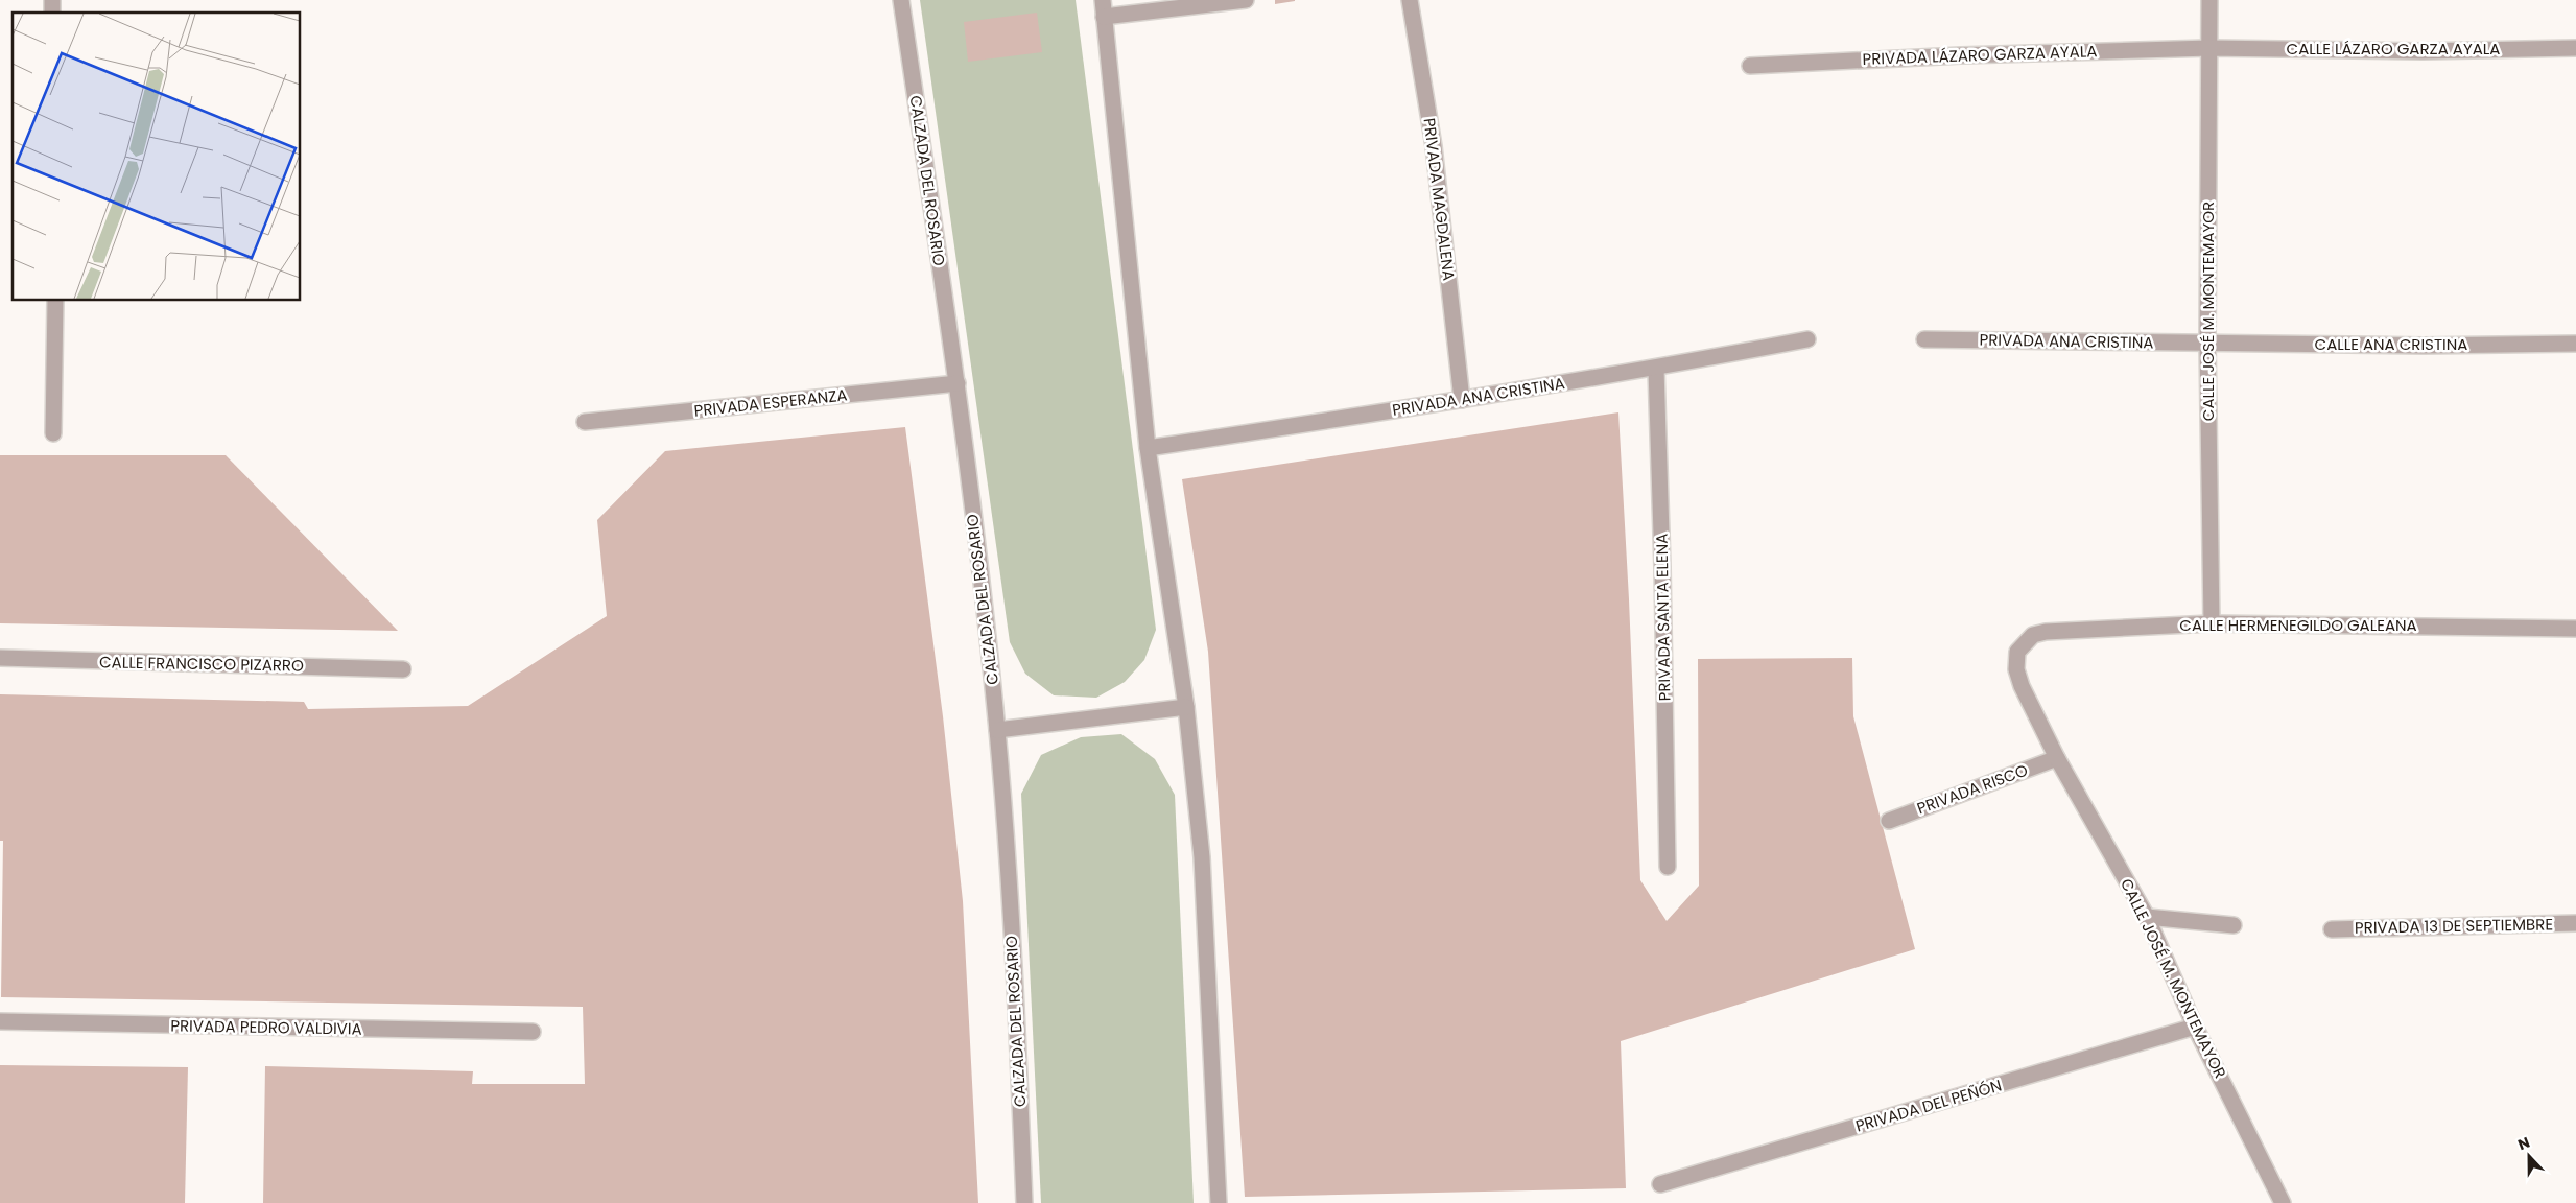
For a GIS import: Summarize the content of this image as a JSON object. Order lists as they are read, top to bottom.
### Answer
{
  "streets": {
    "street": [
      "CALLE LÁZARO GARZA AYALA",
      "PRIVADA LÁZARO GARZA AYALA",
      "CALZADA DEL ROSARIO",
      "PRIVADA MAGDALENA",
      "CALLE JOSÉ M. MONTEMAYOR",
      "PRIVADA ANA CRISTINA",
      "CALLE ANA CRISTINA",
      "PRIVADA ESPERANZA",
      "PRIVADA SANTA ELENA",
      "CALLE HERMENEGILDO GALEANA",
      "CALLE FRANCISCO PIZARRO",
      "PRIVADA RISCO",
      "PRIVADA 13 DE SEPTIEMBRE",
      "PRIVADA PEDRO VALDIVIA",
      "PRIVADA DEL PEÑÓN"
    ]
  },
  "crossings": [
    ["CALLE LÁZARO GARZA AYALA", "PRIVADA LÁZARO GARZA AYALA"],
    ["CALLE LÁZARO GARZA AYALA", "CALLE JOSÉ M. MONTEMAYOR"],
    ["PRIVADA LÁZARO GARZA AYALA", "CALLE JOSÉ M. MONTEMAYOR"],
    ["CALZADA DEL ROSARIO", "PRIVADA ESPERANZA"],
    ["PRIVADA MAGDALENA", "PRIVADA ANA CRISTINA"],
    ["CALLE JOSÉ M. MONTEMAYOR", "PRIVADA ANA CRISTINA"],
    ["CALLE JOSÉ M. MONTEMAYOR", "CALLE ANA CRISTINA"],
    ["CALLE JOSÉ M. MONTEMAYOR", "CALLE HERMENEGILDO GALEANA"],
    ["CALLE JOSÉ M. MONTEMAYOR", "PRIVADA RISCO"],
    ["CALLE JOSÉ M. MONTEMAYOR", "PRIVADA DEL PEÑÓN"],
    ["PRIVADA ANA CRISTINA", "CALLE ANA CRISTINA"],
    ["PRIVADA ANA CRISTINA", "PRIVADA SANTA ELENA"]
  ],
  "north": "top"
}
